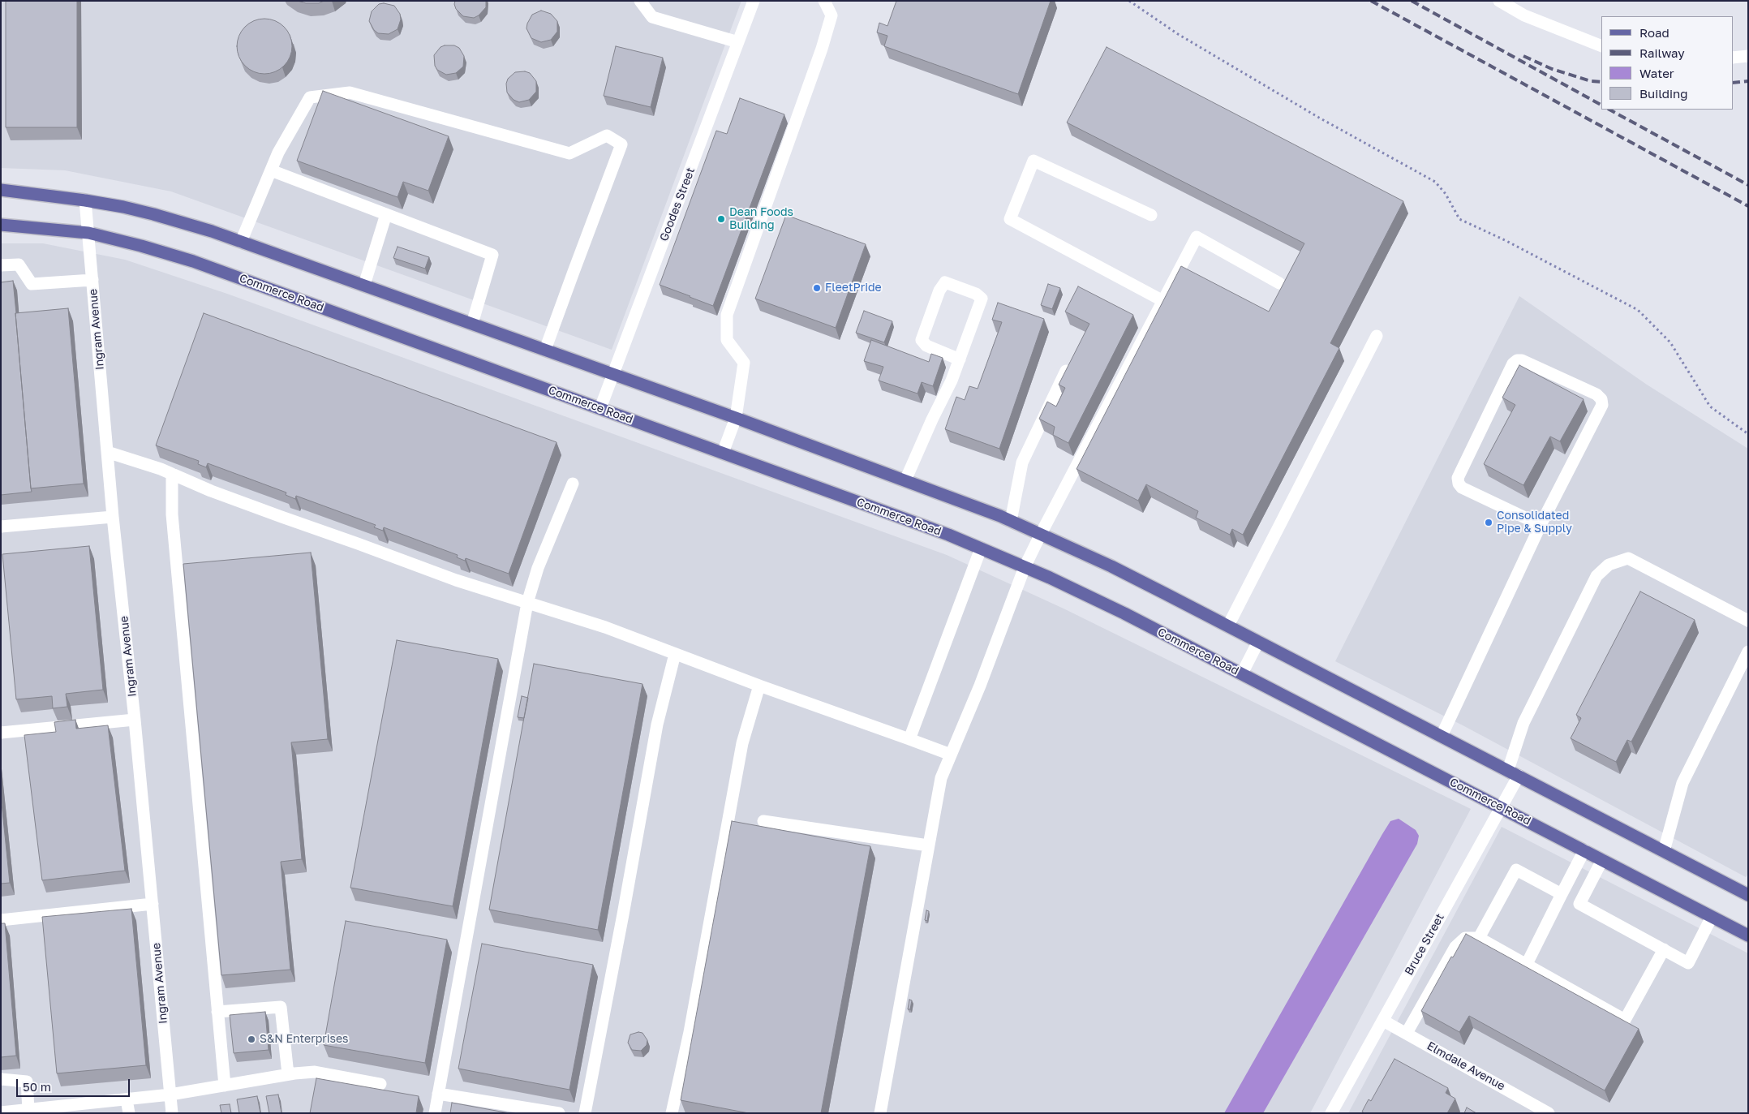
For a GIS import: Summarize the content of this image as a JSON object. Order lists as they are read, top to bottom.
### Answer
{
  "streets": {
    "main road": ["Commerce Road"],
    "street": [
      "Goodes Street",
      "Ingram Avenue",
      "Bruce Street",
      "Elmdale Avenue"
    ]
  },
  "crossings": [
    ["Goodes Street", "Commerce Road"],
    ["Commerce Road", "Ingram Avenue"],
    ["Commerce Road", "Bruce Street"],
    ["Bruce Street", "Elmdale Avenue"]
  ],
  "places": [
    "Dean Foods Building",
    "FleetPride",
    "Consolidated Pipe & Supply",
    "S&N Enterprises"
  ],
  "legend": [
    "Road",
    "Railway",
    "Water",
    "Building"
  ],
  "scale_bar": "50 m"
}
